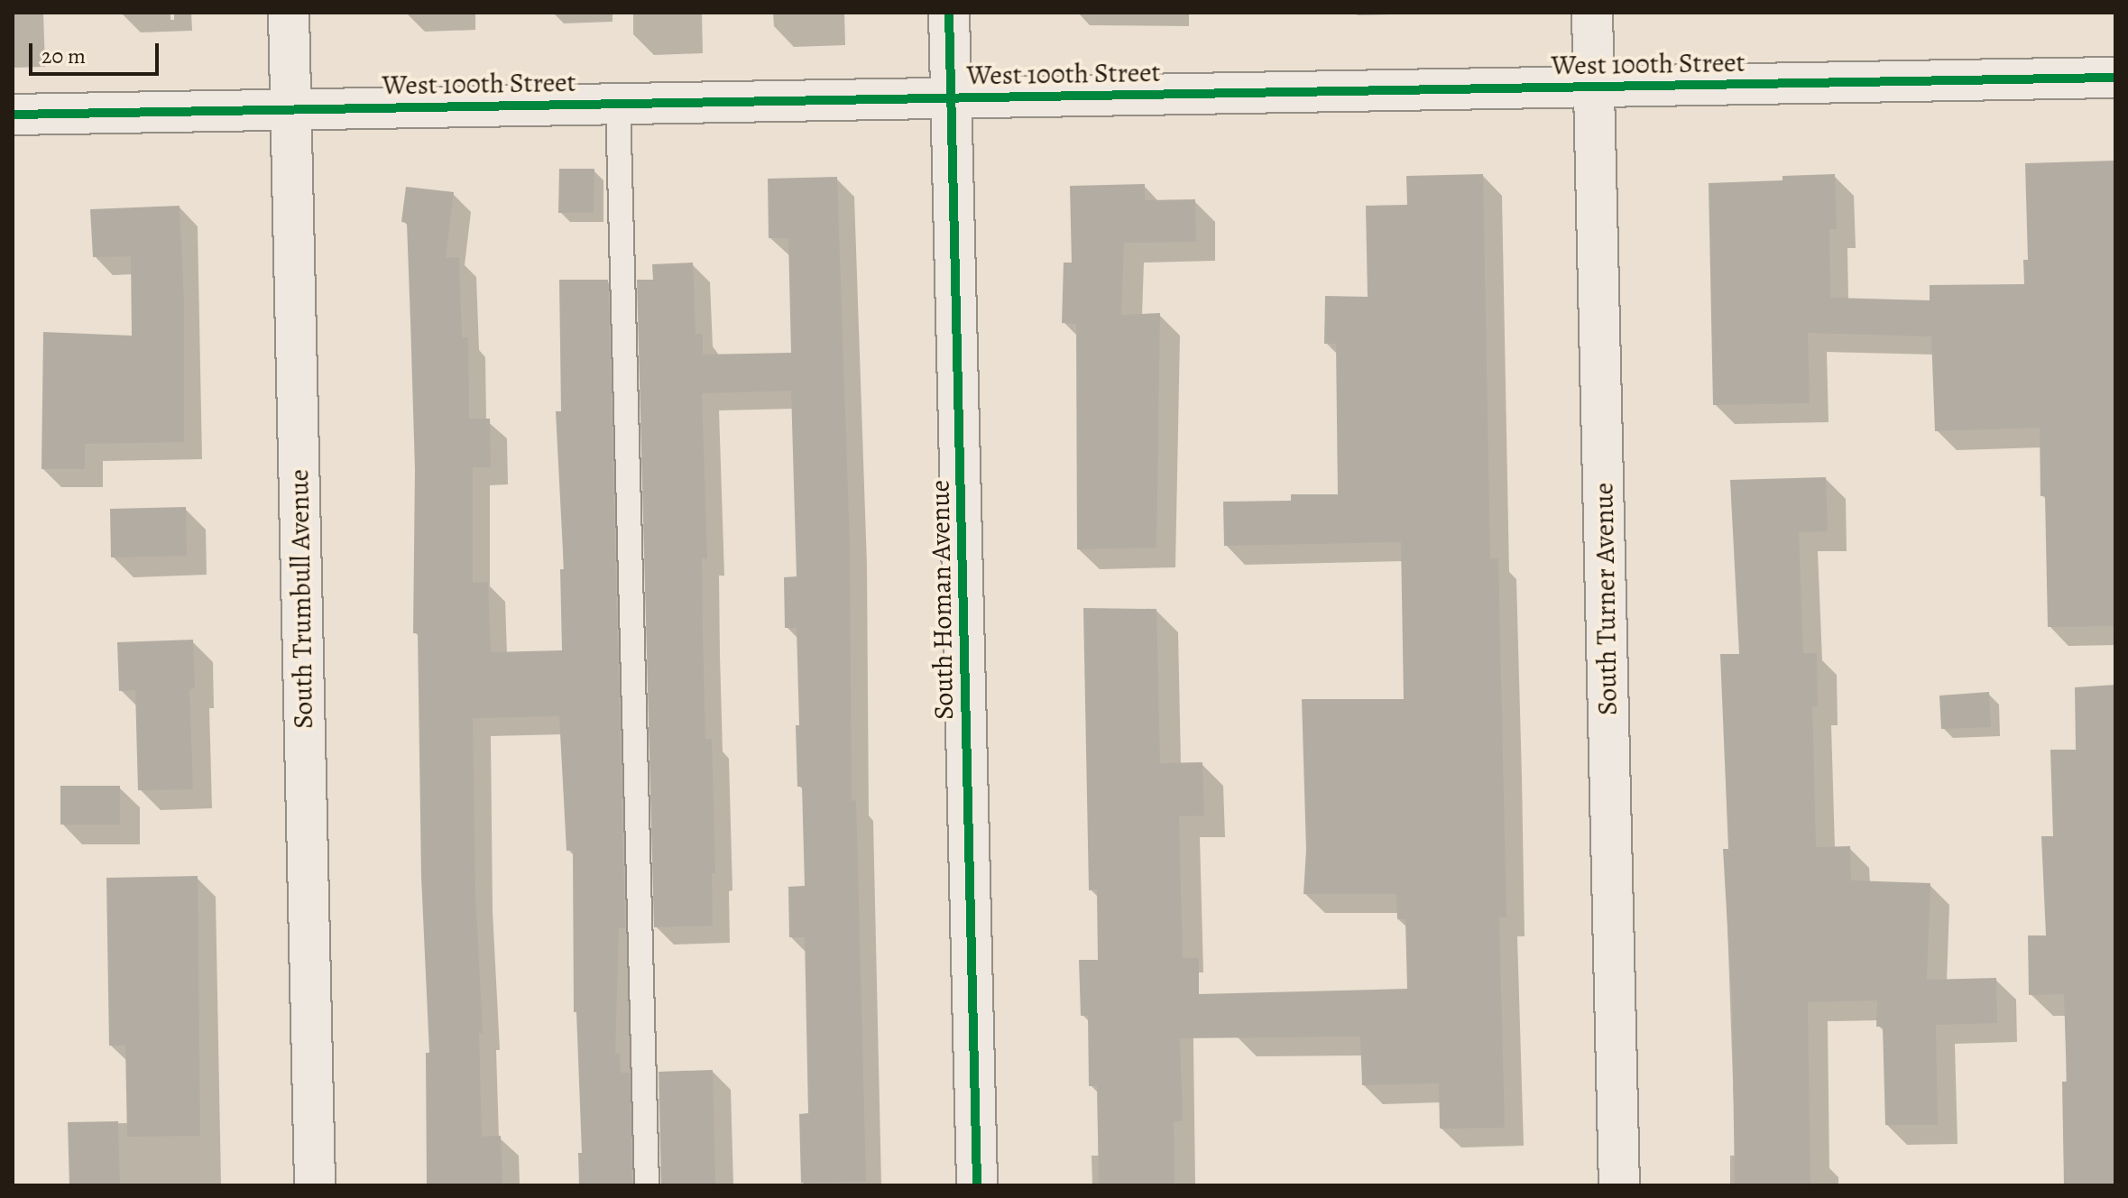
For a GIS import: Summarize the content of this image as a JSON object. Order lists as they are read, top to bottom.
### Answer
{
  "streets": {
    "street": [
      "West 100th Street",
      "South Trumbull Avenue",
      "South Turner Avenue",
      "South Homan Avenue"
    ]
  },
  "crossings": [
    ["West 100th Street", "South Trumbull Avenue"],
    ["West 100th Street", "South Turner Avenue"],
    ["West 100th Street", "South Homan Avenue"]
  ],
  "scale_bar": "20 m"
}
